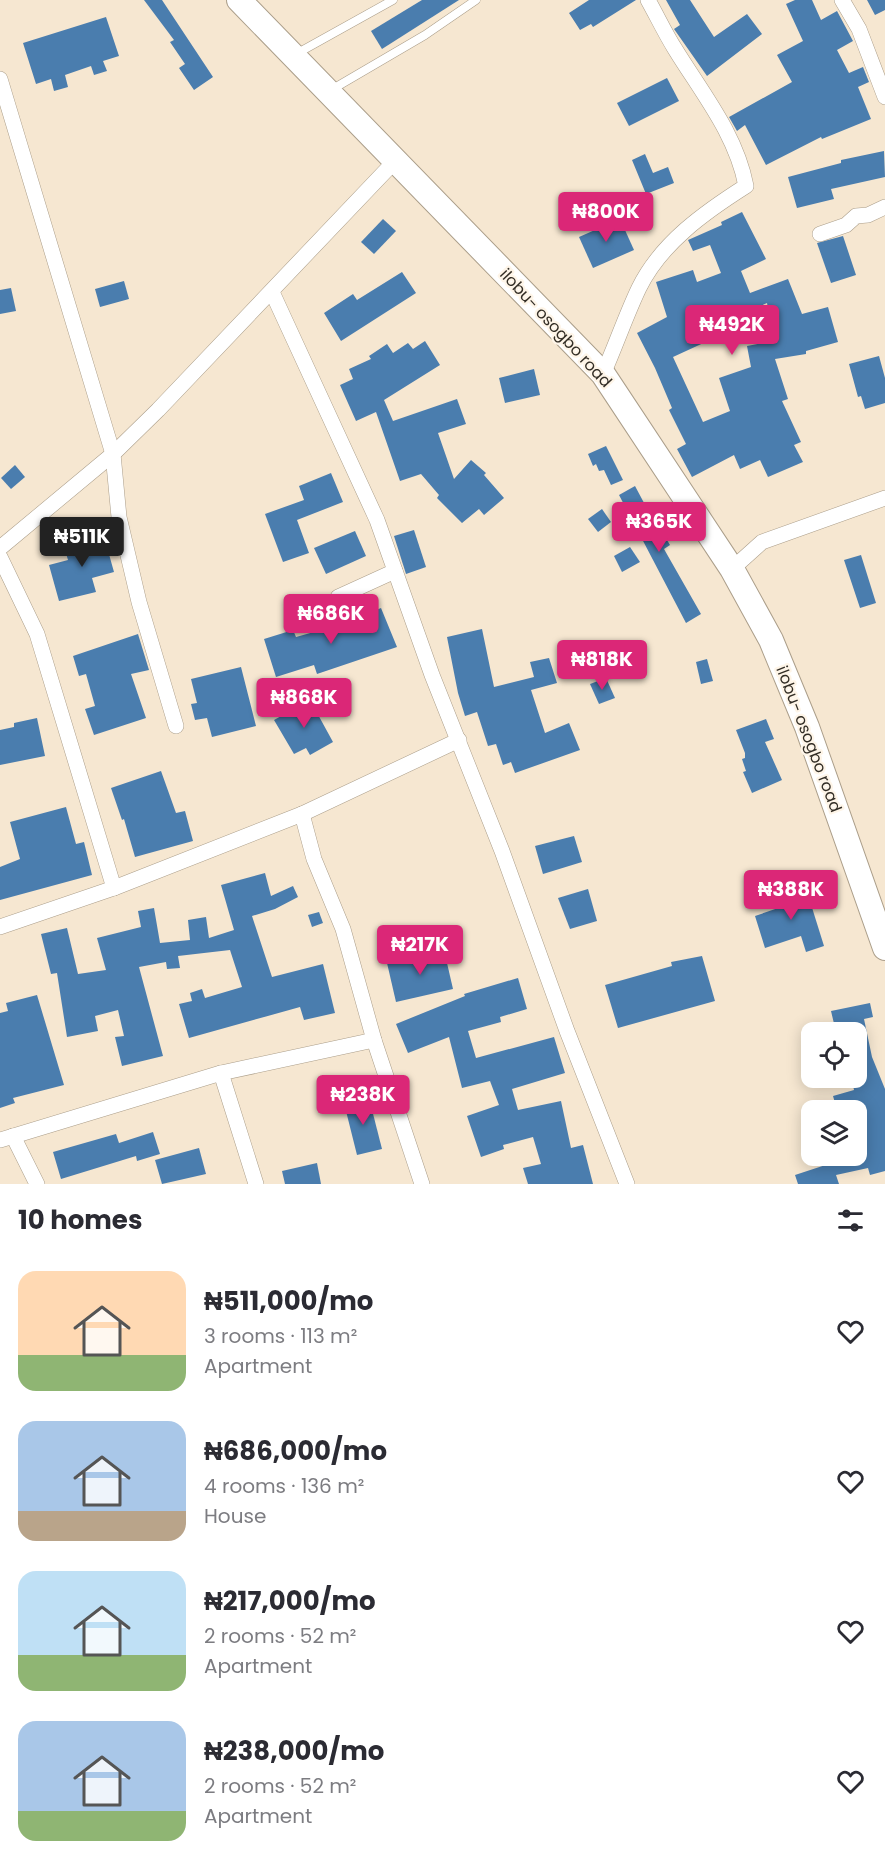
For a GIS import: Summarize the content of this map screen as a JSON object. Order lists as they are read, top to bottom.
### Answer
{
  "streets": {
    "main road": ["ilobu- osogbo road"]
  },
  "page": {
    "price": [
      "₦800K",
      "₦492K",
      "₦365K",
      "₦511K",
      "₦686K",
      "₦818K",
      "₦868K",
      "₦388K",
      "₦217K",
      "₦238K"
    ],
    "heading": "10 homes",
    "list": [
      {
        "name": "₦511,000/mo",
        "note": "3 rooms · 113 m² · Apartment"
      },
      {
        "name": "₦686,000/mo",
        "note": "4 rooms · 136 m² · House"
      },
      {
        "name": "₦217,000/mo",
        "note": "2 rooms · 52 m² · Apartment"
      },
      {
        "name": "₦238,000/mo",
        "note": "2 rooms · 52 m² · Apartment"
      }
    ]
  }
}
